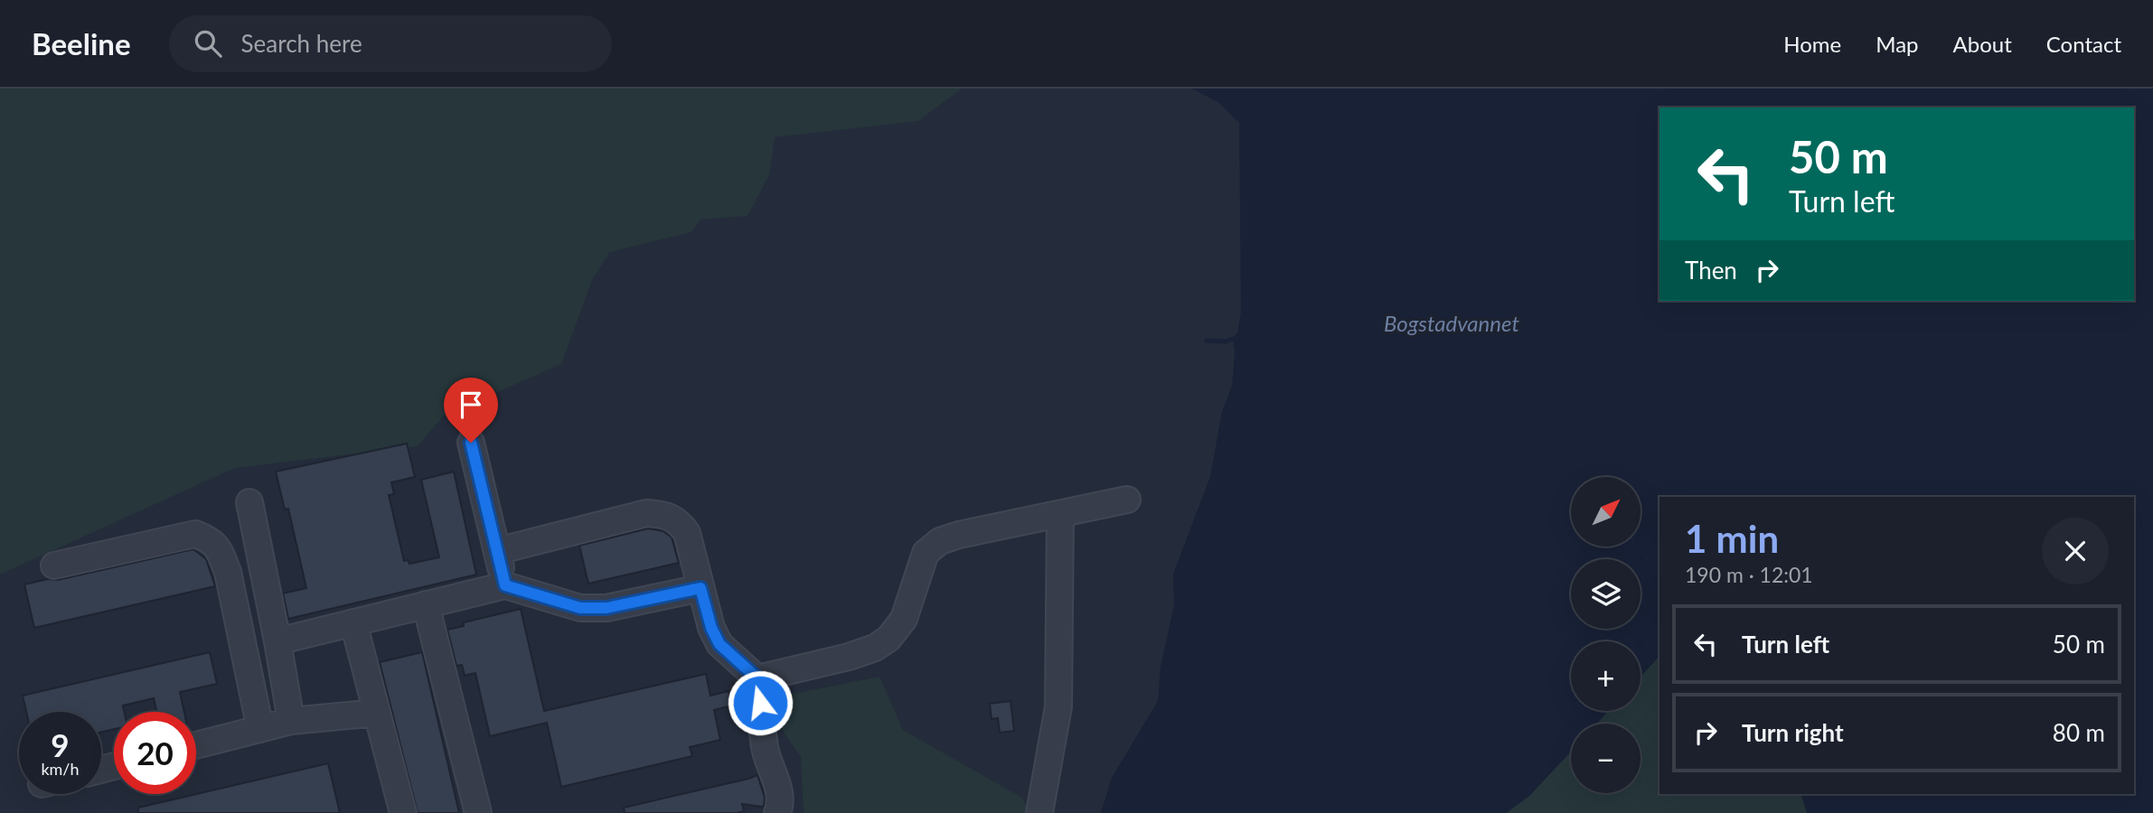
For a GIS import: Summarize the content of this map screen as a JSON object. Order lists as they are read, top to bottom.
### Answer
{
  "water": ["Bogstadvannet"],
  "north": "top right",
  "page": {
    "header": "Beeline",
    "search": "Search here",
    "nav": [
      "Home",
      "Map",
      "About",
      "Contact"
    ],
    "turn": ["50 m", "Turn left"],
    "then": "Then",
    "map_buttons": ["+", "−"],
    "heading": ["1 min", "190 m · 12:01"],
    "list": [
      {
        "name": "Turn left",
        "value": "50 m"
      },
      {
        "name": "Turn right",
        "value": "80 m"
      }
    ],
    "speed": "9 km/h",
    "limit": "20"
  }
}
